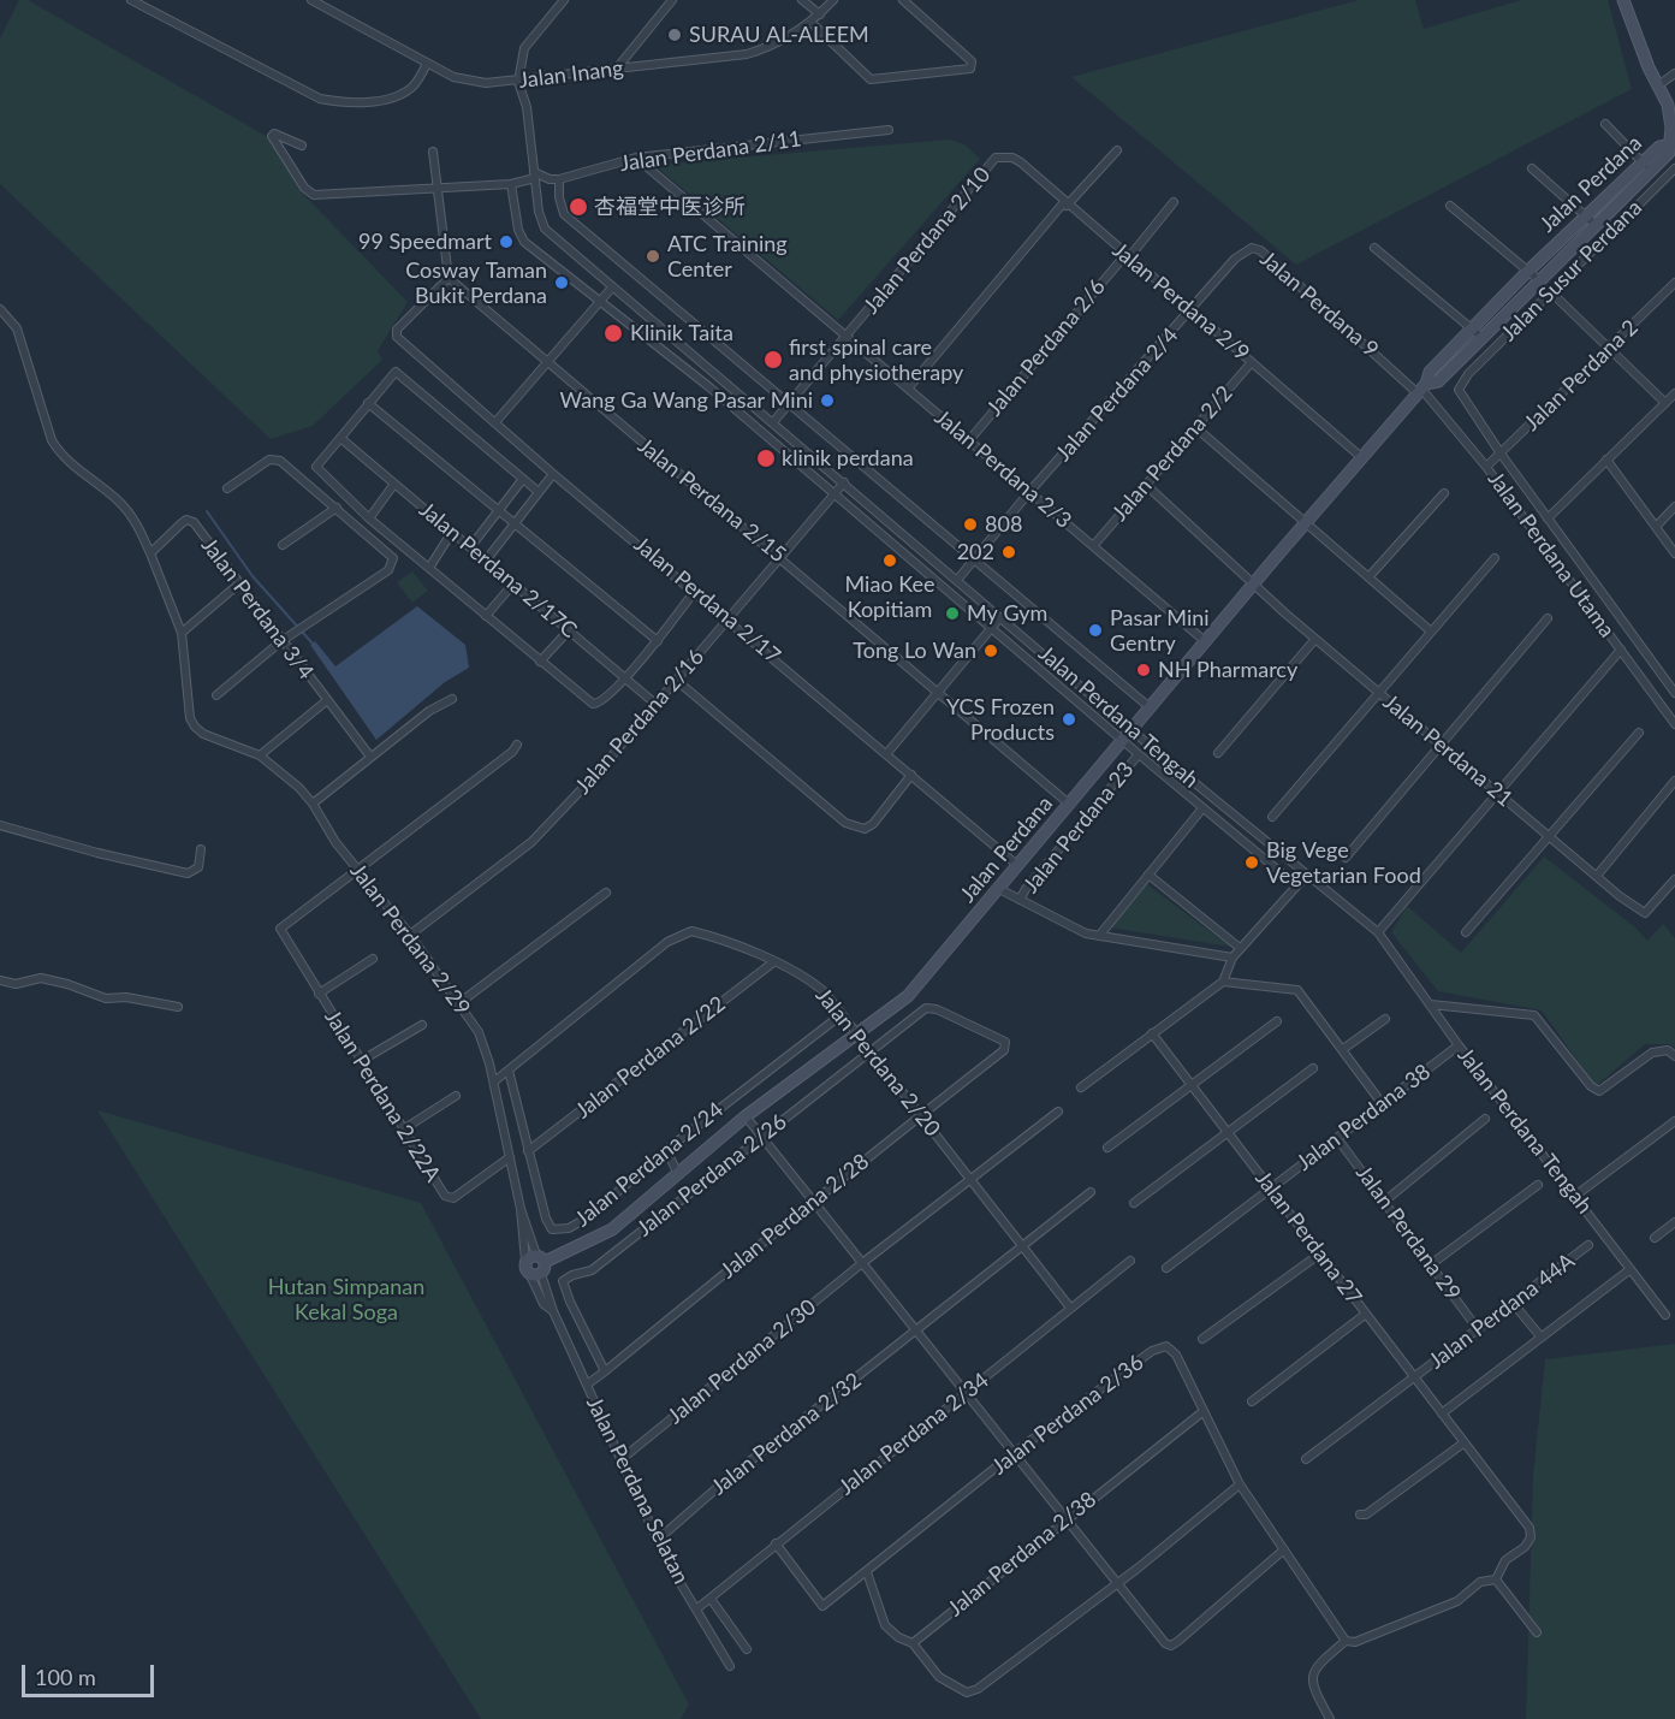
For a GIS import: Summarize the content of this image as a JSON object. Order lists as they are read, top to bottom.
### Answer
{
  "streets": {
    "street": [
      "Jalan Inang",
      "Jalan Perdana 2/11",
      "Jalan Perdana",
      "Jalan Perdana 2/10",
      "Jalan Susur Perdana",
      "Jalan Perdana 2/9",
      "Jalan Perdana 9",
      "Jalan Perdana 2/6",
      "Jalan Perdana 2",
      "Jalan Perdana 2/4",
      "Jalan Perdana 2/2",
      "Jalan Perdana 2/3",
      "Jalan Perdana 2/15",
      "Jalan Perdana Utama",
      "Jalan Perdana 2/17C",
      "Jalan Perdana 2/17",
      "Jalan Perdana 3/4",
      "Jalan Perdana Tengah",
      "Jalan Perdana 2/16",
      "Jalan Perdana 21",
      "Jalan Perdana 23",
      "Jalan Perdana 2/29",
      "Jalan Perdana 2/22",
      "Jalan Perdana 2/20",
      "Jalan Perdana 2/22A",
      "Jalan Perdana 38",
      "Jalan Perdana 2/24",
      "Jalan Perdana 2/26",
      "Jalan Perdana 2/28",
      "Jalan Perdana 29",
      "Jalan Perdana 27",
      "Jalan Perdana 44A",
      "Jalan Perdana 2/30",
      "Jalan Perdana 2/36",
      "Jalan Perdana 2/32",
      "Jalan Perdana 2/34",
      "Jalan Perdana Selatan",
      "Jalan Perdana 2/38"
    ]
  },
  "crossings": [
    ["Jalan Inang", "Jalan Perdana Tengah"],
    ["Jalan Perdana 2/11", "Jalan Perdana 2/3"],
    ["Jalan Perdana", "Jalan Perdana 2/9"],
    ["Jalan Perdana", "Jalan Perdana 9"],
    ["Jalan Perdana", "Jalan Perdana 2/3"],
    ["Jalan Perdana", "Jalan Perdana 2/15"],
    ["Jalan Perdana", "Jalan Perdana Utama"],
    ["Jalan Perdana", "Jalan Perdana 2/17"],
    ["Jalan Perdana", "Jalan Perdana Tengah"],
    ["Jalan Perdana", "Jalan Perdana 21"],
    ["Jalan Perdana", "Jalan Perdana 23"],
    ["Jalan Perdana", "Jalan Perdana 2/20"],
    ["Jalan Perdana 2/10", "Jalan Perdana 2/9"],
    ["Jalan Perdana 2/10", "Jalan Perdana 2/3"],
    ["Jalan Perdana 2/10", "Jalan Perdana Tengah"],
    ["Jalan Susur Perdana", "Jalan Perdana 2"],
    ["Jalan Perdana 2/9", "Jalan Perdana 9"],
    ["Jalan Perdana 2/9", "Jalan Perdana 2/6"],
    ["Jalan Perdana 2/9", "Jalan Perdana 2/4"],
    ["Jalan Perdana 2/9", "Jalan Perdana 2/2"],
    ["Jalan Perdana 9", "Jalan Perdana 2/4"],
    ["Jalan Perdana 9", "Jalan Perdana Utama"],
    ["Jalan Perdana 2/6", "Jalan Perdana 2/3"],
    ["Jalan Perdana 2", "Jalan Perdana Utama"],
    ["Jalan Perdana 2/4", "Jalan Perdana 2/3"],
    ["Jalan Perdana 2/4", "Jalan Perdana Tengah"],
    ["Jalan Perdana 2/2", "Jalan Perdana 2/3"],
    ["Jalan Perdana 2/2", "Jalan Perdana 21"],
    ["Jalan Perdana 2/15", "Jalan Perdana 2/17"],
    ["Jalan Perdana 2/15", "Jalan Perdana 2/16"],
    ["Jalan Perdana 2/17C", "Jalan Perdana 2/16"],
    ["Jalan Perdana 2/17", "Jalan Perdana 2/16"],
    ["Jalan Perdana Tengah", "Jalan Perdana 2/16"],
    ["Jalan Perdana Tengah", "Jalan Perdana 38"],
    ["Jalan Perdana 2/16", "Jalan Perdana 23"],
    ["Jalan Perdana 2/16", "Jalan Perdana 2/29"],
    ["Jalan Perdana 2/29", "Jalan Perdana 2/20"],
    ["Jalan Perdana 2/29", "Jalan Perdana 2/22A"],
    ["Jalan Perdana 2/22", "Jalan Perdana 2/20"],
    ["Jalan Perdana 2/22", "Jalan Perdana 2/24"],
    ["Jalan Perdana 2/20", "Jalan Perdana 2/24"],
    ["Jalan Perdana 2/20", "Jalan Perdana 2/26"],
    ["Jalan Perdana 2/20", "Jalan Perdana 2/28"],
    ["Jalan Perdana 2/20", "Jalan Perdana 2/30"],
    ["Jalan Perdana 2/20", "Jalan Perdana 2/32"],
    ["Jalan Perdana 2/20", "Jalan Perdana 2/34"],
    ["Jalan Perdana 38", "Jalan Perdana 29"],
    ["Jalan Perdana 38", "Jalan Perdana 27"],
    ["Jalan Perdana 2/26", "Jalan Perdana 2/28"],
    ["Jalan Perdana 2/28", "Jalan Perdana Selatan"],
    ["Jalan Perdana 29", "Jalan Perdana 44A"],
    ["Jalan Perdana 27", "Jalan Perdana 44A"],
    ["Jalan Perdana 2/30", "Jalan Perdana Selatan"],
    ["Jalan Perdana 2/36", "Jalan Perdana 2/34"],
    ["Jalan Perdana 2/36", "Jalan Perdana 2/38"],
    ["Jalan Perdana 2/32", "Jalan Perdana Selatan"],
    ["Jalan Perdana 2/34", "Jalan Perdana Selatan"]
  ],
  "parks": ["Hutan Simpanan Kekal Soga"],
  "places": [
    "SURAU AL-ALEEM",
    "杏福堂中医诊所",
    "99 Speedmart",
    "ATC Training Center",
    "Cosway Taman Bukit Perdana",
    "Klinik Taita",
    "first spinal care and physiotherapy",
    "Wang Ga Wang Pasar Mini",
    "klinik perdana",
    "808",
    "202",
    "Miao Kee Kopitiam",
    "My Gym",
    "Pasar Mini Gentry",
    "Tong Lo Wan",
    "NH Pharmarcy",
    "YCS Frozen Products",
    "Big Vege Vegetarian Food"
  ],
  "scale_bar": "100 m"
}
